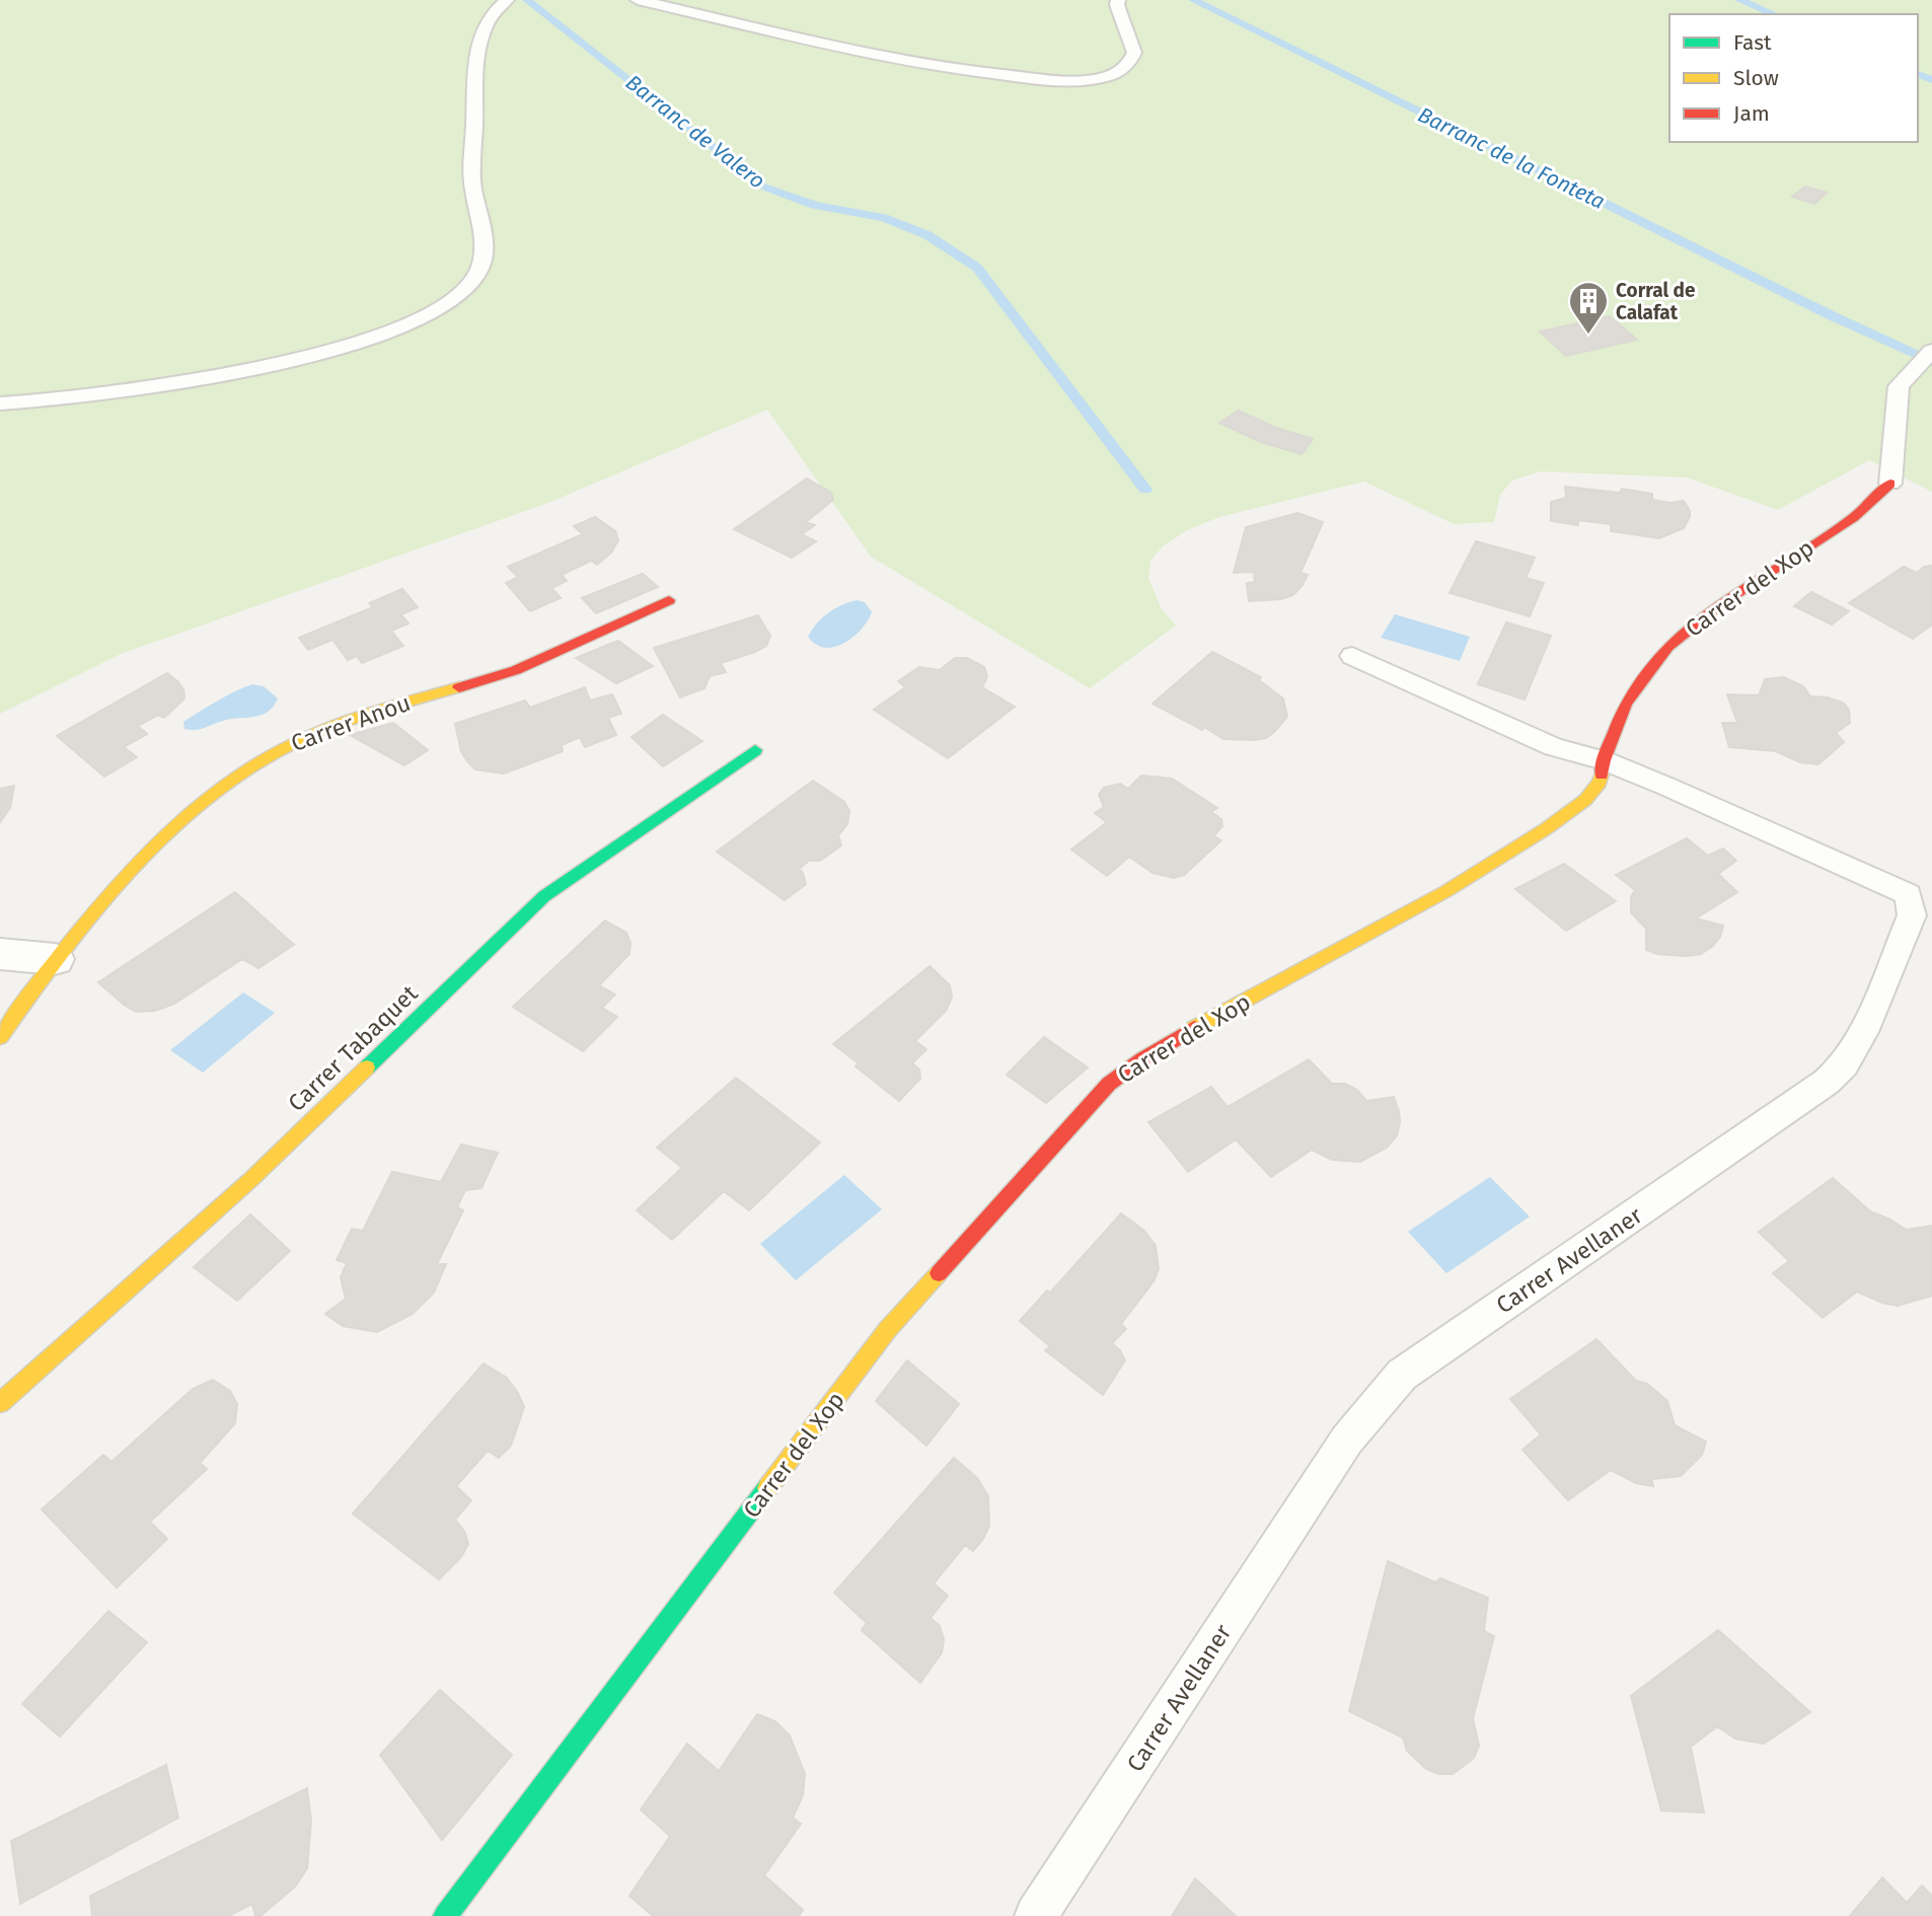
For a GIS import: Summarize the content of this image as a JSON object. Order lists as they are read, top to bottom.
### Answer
{
  "streets": {
    "street": ["Carrer del Xop", "Carrer Anou", "Carrer Tabaquet"],
    "lane": ["Carrer Avellaner"]
  },
  "crossings": [
    ["Carrer del Xop", "Carrer Avellaner"]
  ],
  "water": ["Barranc de Valero", "Barranc de la Fonteta"],
  "places": {
    "building": ["Corral de Calafat"]
  },
  "legend": ["Fast", "Slow", "Jam"]
}
